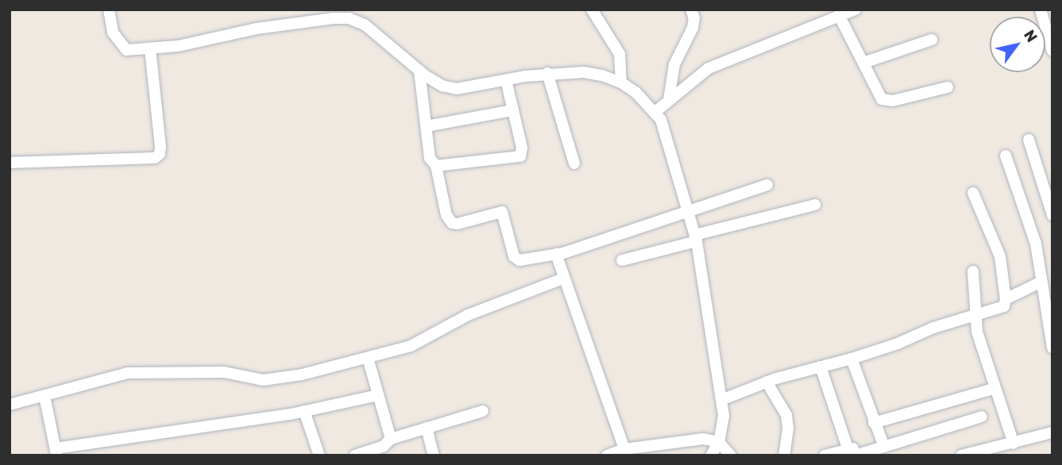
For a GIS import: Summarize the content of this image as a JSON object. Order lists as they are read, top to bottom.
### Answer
{
  "north": "top right"
}
